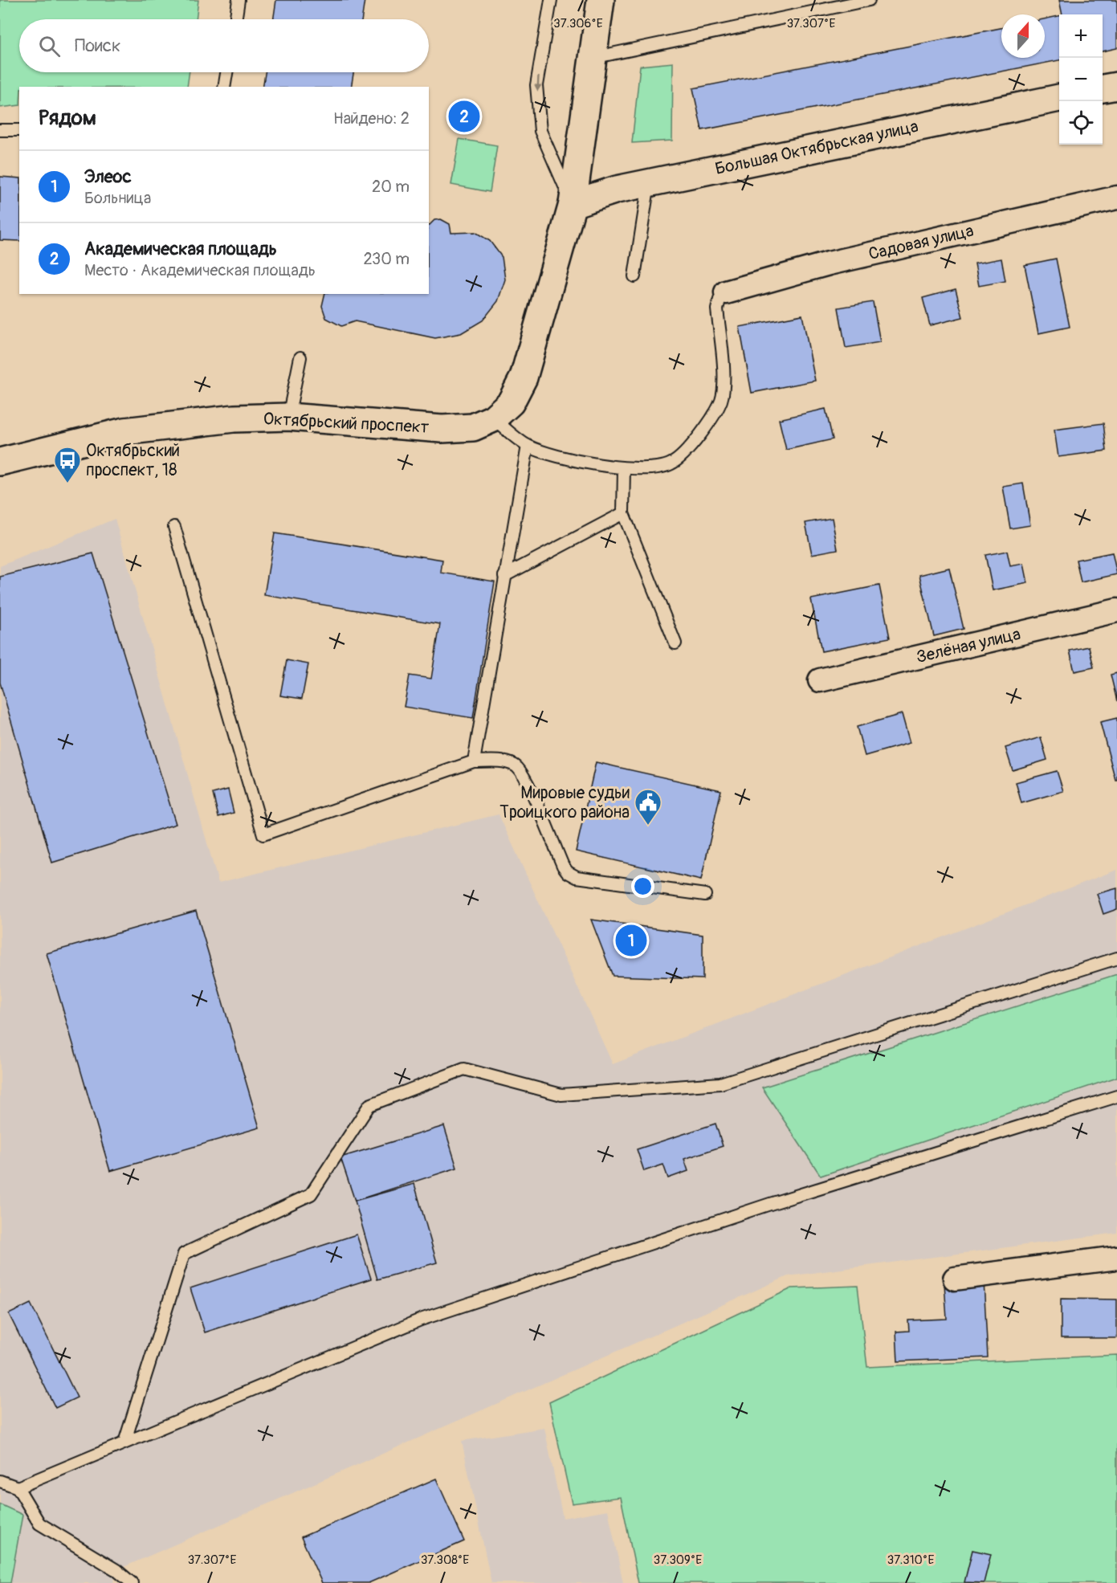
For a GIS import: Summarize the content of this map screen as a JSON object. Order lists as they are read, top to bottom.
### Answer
{
  "streets": {
    "main road": ["Большая Октябрьская улица", "Октябрьский проспект"],
    "street": ["Садовая улица", "Зелёная улица"]
  },
  "places": {
    "bus stop": ["Октябрьский проспект, 18"],
    "public building": ["Мировые судьи Троицкого района"]
  },
  "north": "top",
  "page": {
    "map_buttons": ["+", "−"],
    "search": "Поиск",
    "heading": ["Рядом", "Найдено: 2"],
    "pins": ["2", "1"],
    "list": [
      {
        "mark": "1",
        "name": "Элеос",
        "note": "Больница",
        "value": "20 m"
      },
      {
        "mark": "2",
        "name": "Академическая площадь",
        "note": "Место · Академическая площадь",
        "value": "230 m"
      }
    ]
  },
  "coordinates": [
    "37.306°E",
    "37.307°E",
    "37.308°E",
    "37.309°E",
    "37.310°E"
  ]
}
